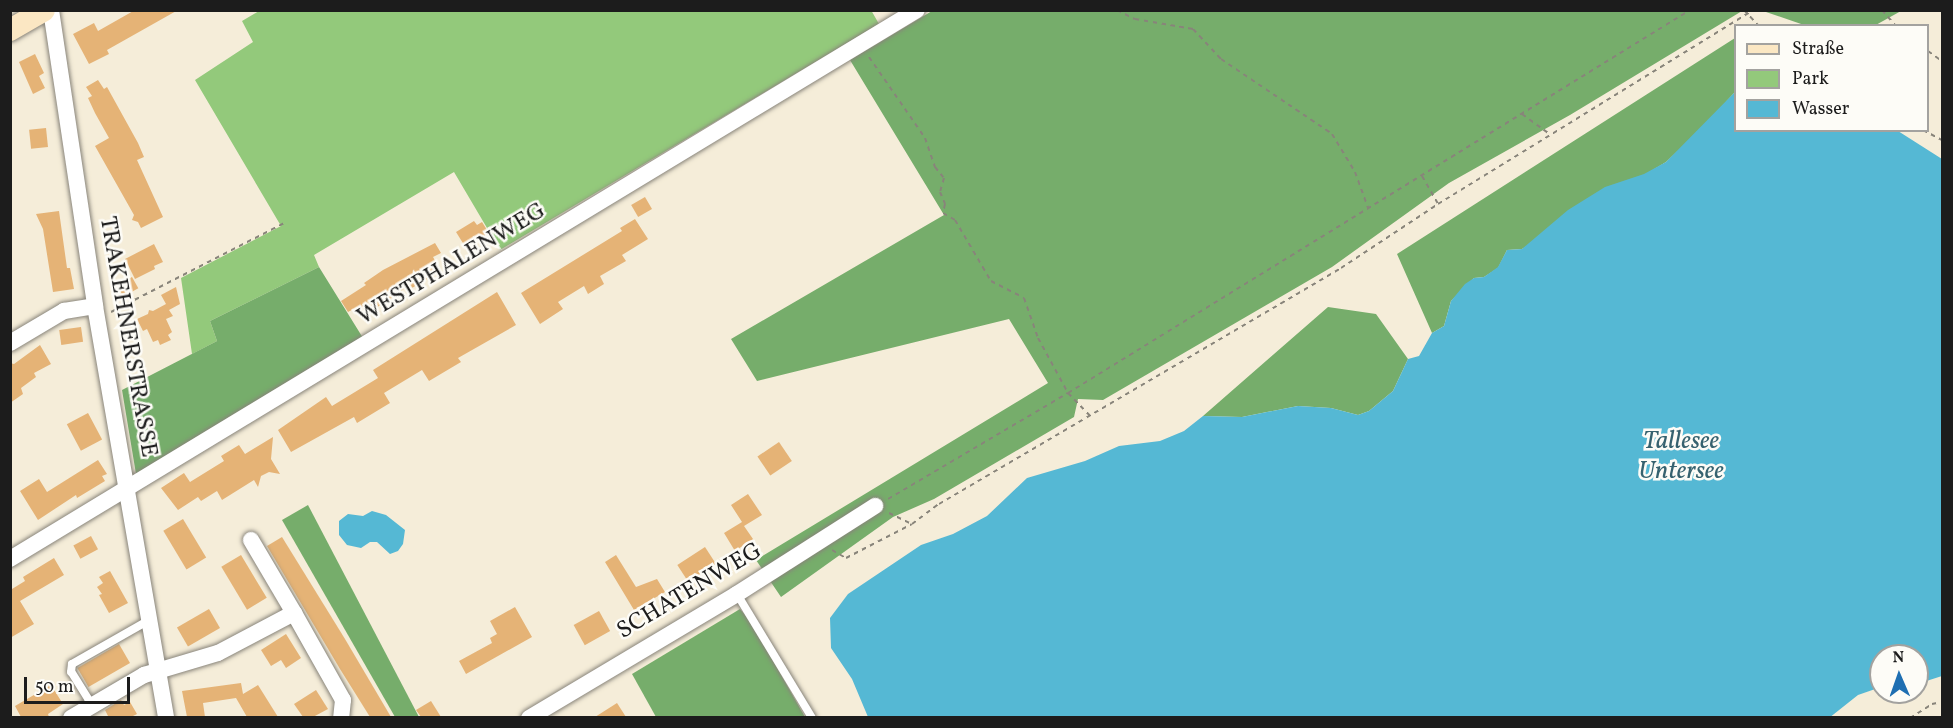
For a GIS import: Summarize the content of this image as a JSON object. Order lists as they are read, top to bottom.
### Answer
{
  "streets": {
    "street": ["WESTPHALENWEG", "TRAKEHNERSTRASSE", "SCHATENWEG"]
  },
  "crossings": [
    ["WESTPHALENWEG", "TRAKEHNERSTRASSE"]
  ],
  "water": ["Tallesee Untersee"],
  "legend": ["Straße", "Park", "Wasser"],
  "scale_bar": "50 m",
  "north": "top"
}
